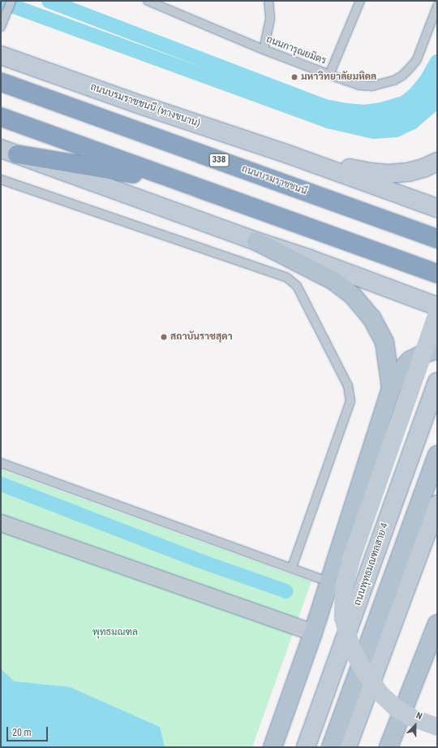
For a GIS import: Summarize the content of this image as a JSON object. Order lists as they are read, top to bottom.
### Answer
{
  "streets": {
    "highway": ["338", "ถนนบรมราชชนนี"],
    "main road": ["ถนนบรมราชชนนี (ทางขนาน)", "ถนนพุทธมณฑลสาย 4"],
    "lane": ["ถนนการุณยมิตร"]
  },
  "parks": ["พุทธมณฑล"],
  "places": ["มหาวิทยาลัยมหิดล", "สถาบันราชสุดา"],
  "scale_bar": "20 m",
  "north": "top"
}
